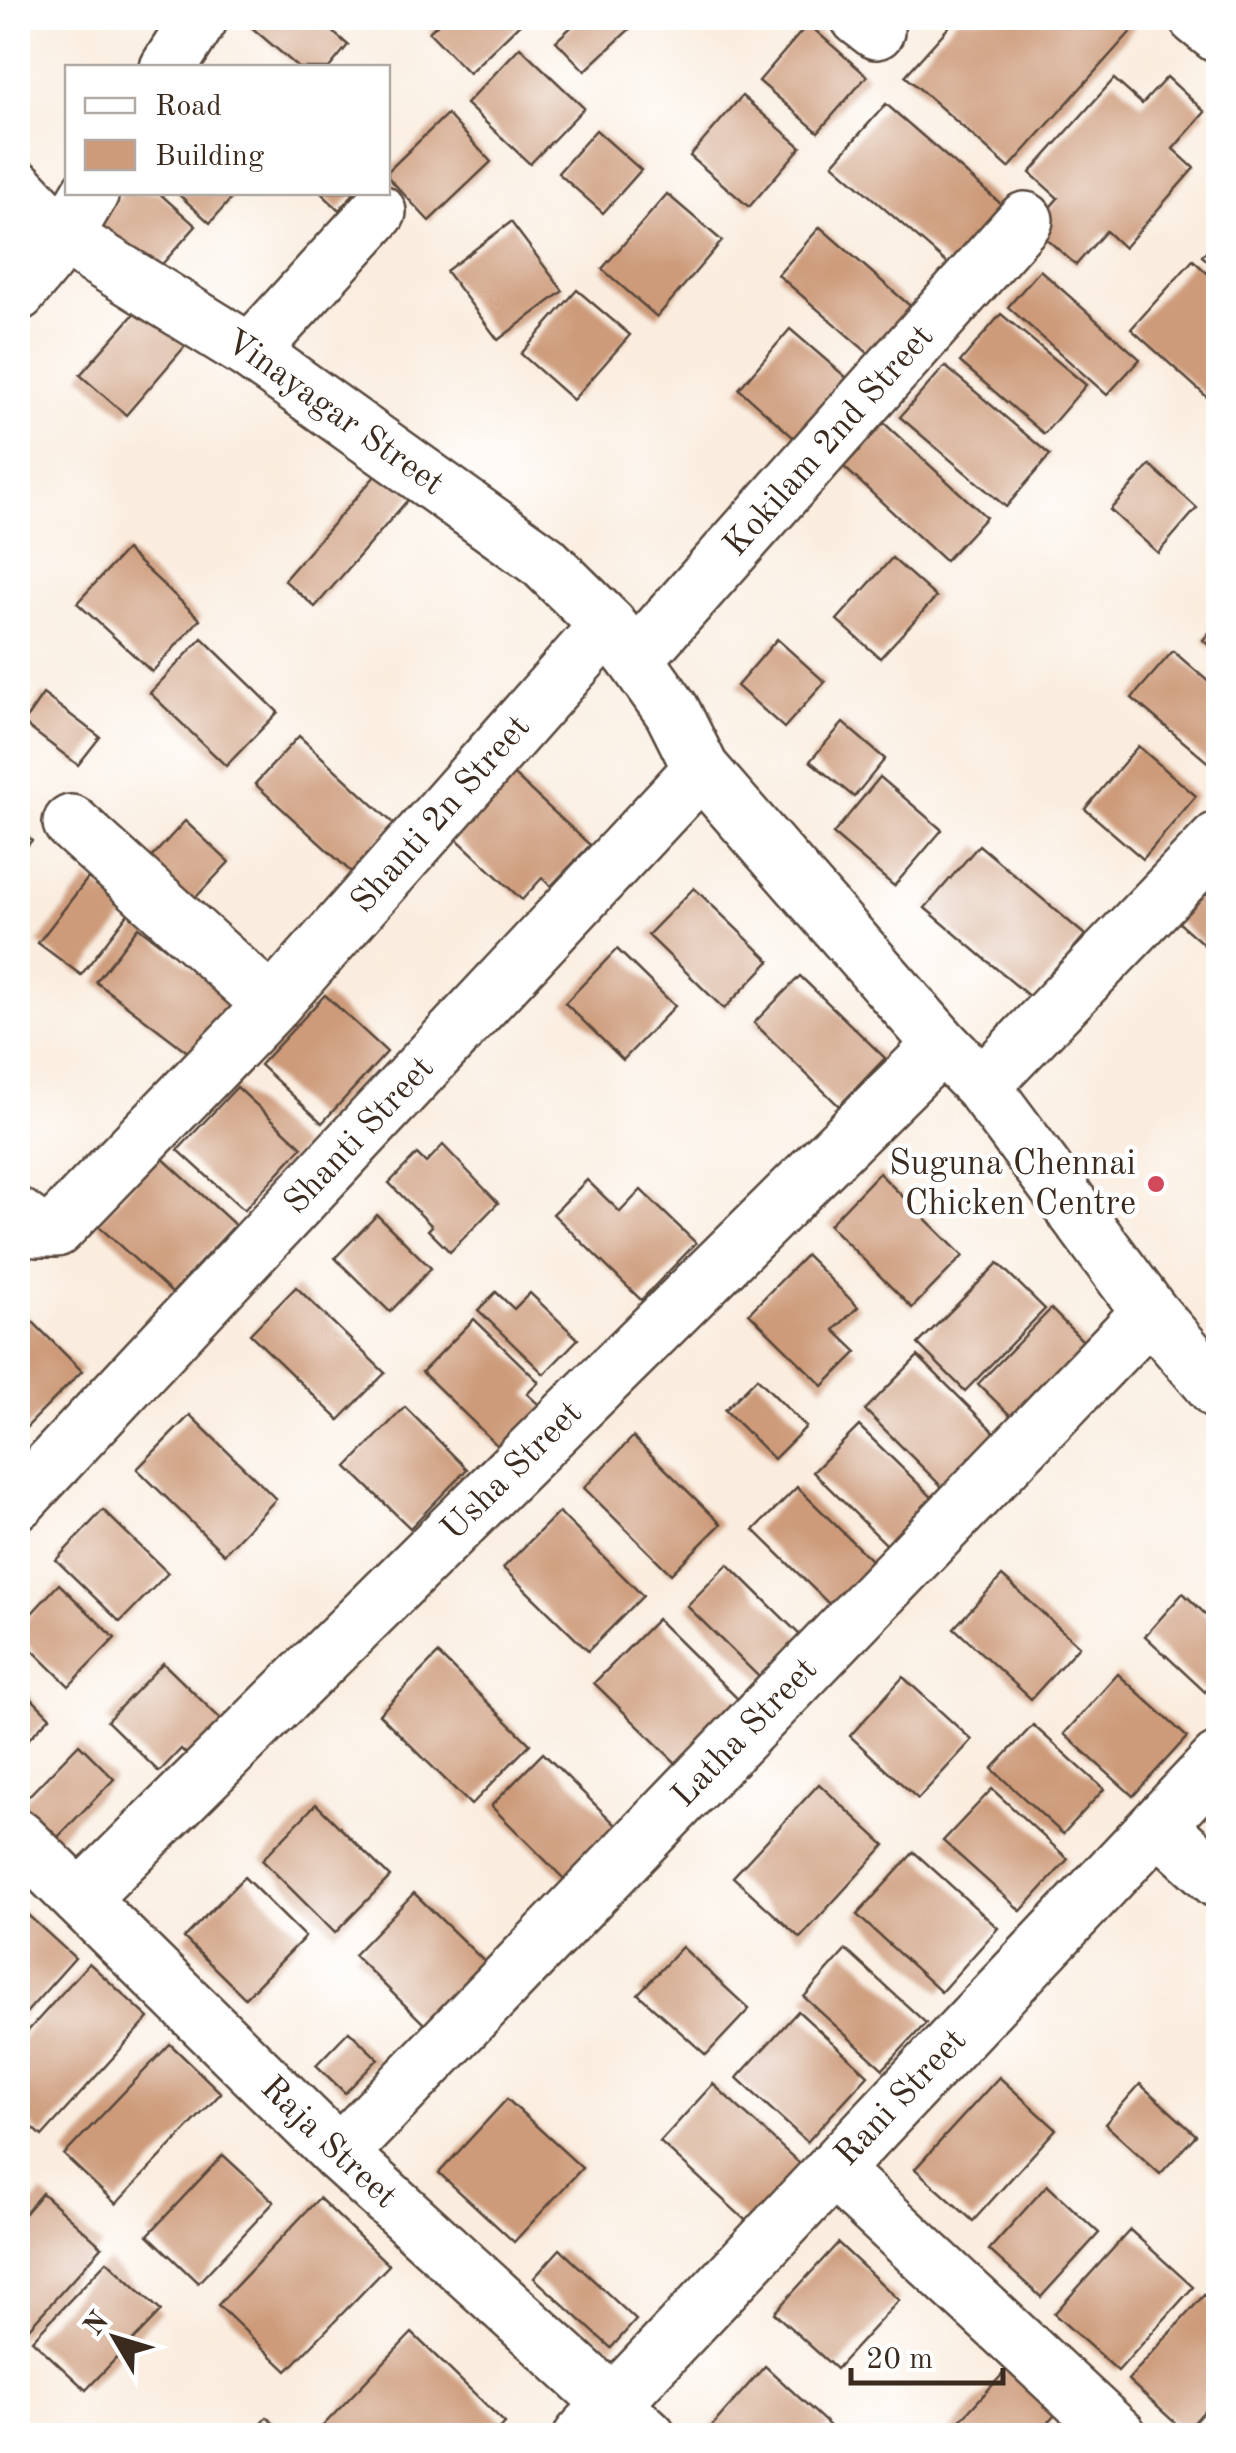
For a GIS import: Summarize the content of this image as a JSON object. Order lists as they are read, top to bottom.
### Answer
{
  "streets": {
    "street": [
      "Vinayagar Street",
      "Kokilam 2nd Street",
      "Shanti 2n Street",
      "Shanti Street",
      "Usha Street",
      "Latha Street",
      "Rani Street",
      "Raja Street"
    ]
  },
  "crossings": [
    ["Vinayagar Street", "Kokilam 2nd Street"],
    ["Vinayagar Street", "Shanti 2n Street"],
    ["Vinayagar Street", "Shanti Street"],
    ["Vinayagar Street", "Usha Street"],
    ["Vinayagar Street", "Latha Street"],
    ["Kokilam 2nd Street", "Shanti 2n Street"],
    ["Usha Street", "Raja Street"],
    ["Latha Street", "Raja Street"],
    ["Rani Street", "Raja Street"]
  ],
  "places": ["Suguna Chennai Chicken Centre"],
  "legend": ["Road", "Building"],
  "scale_bar": "20 m",
  "north": "top left"
}
